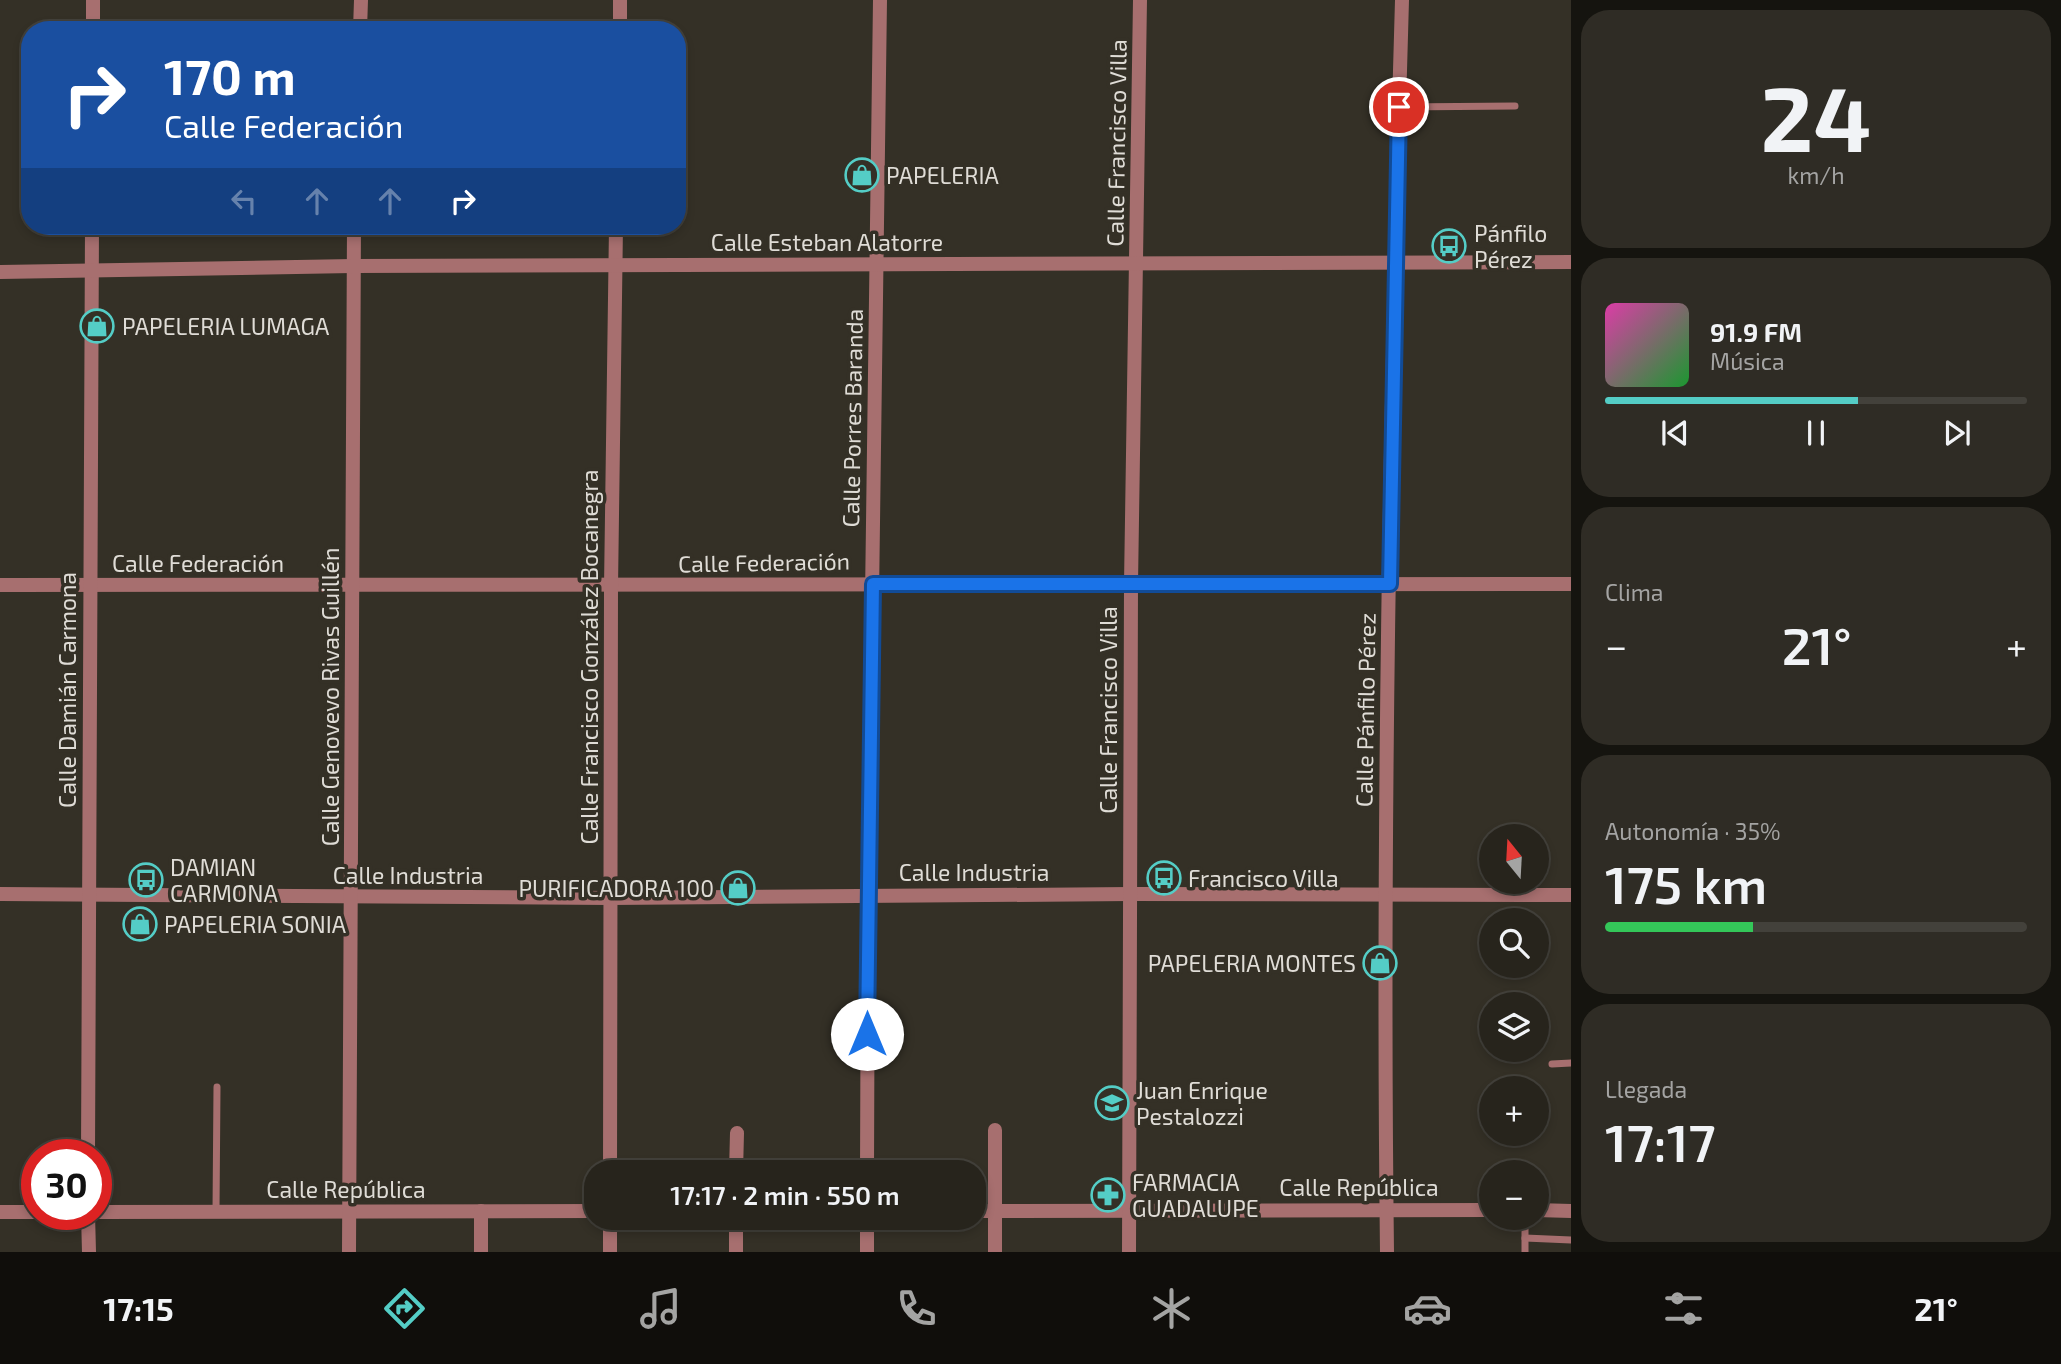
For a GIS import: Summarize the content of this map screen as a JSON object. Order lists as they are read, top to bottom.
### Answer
{
  "streets": {
    "street": [
      "Calle Francisco Villa",
      "Calle Esteban Alatorre",
      "Calle Porres Baranda",
      "Calle Federación",
      "Calle Francisco González Bocanegra",
      "Calle Damián Carmona",
      "Calle Genovevo Rivas Guillén",
      "Calle Pánfilo Pérez",
      "Calle Industria",
      "Calle República"
    ]
  },
  "crossings": [
    ["Calle Francisco Villa", "Calle Esteban Alatorre"],
    ["Calle Francisco Villa", "Calle Federación"],
    ["Calle Francisco Villa", "Calle Industria"],
    ["Calle Francisco Villa", "Calle República"],
    ["Calle Esteban Alatorre", "Calle Porres Baranda"],
    ["Calle Esteban Alatorre", "Calle Francisco González Bocanegra"],
    ["Calle Esteban Alatorre", "Calle Damián Carmona"],
    ["Calle Esteban Alatorre", "Calle Genovevo Rivas Guillén"],
    ["Calle Esteban Alatorre", "Calle Pánfilo Pérez"],
    ["Calle Porres Baranda", "Calle Federación"],
    ["Calle Porres Baranda", "Calle Industria"],
    ["Calle Federación", "Calle Francisco González Bocanegra"],
    ["Calle Federación", "Calle Damián Carmona"],
    ["Calle Federación", "Calle Genovevo Rivas Guillén"],
    ["Calle Federación", "Calle Pánfilo Pérez"],
    ["Calle Francisco González Bocanegra", "Calle Industria"],
    ["Calle Damián Carmona", "Calle Industria"],
    ["Calle Genovevo Rivas Guillén", "Calle Industria"],
    ["Calle Genovevo Rivas Guillén", "Calle República"],
    ["Calle Pánfilo Pérez", "Calle Industria"],
    ["Calle Pánfilo Pérez", "Calle República"]
  ],
  "places": {
    "shop": [
      "PAPELERIA",
      "PAPELERIA LUMAGA",
      "PURIFICADORA 100",
      "PAPELERIA SONIA",
      "PAPELERIA MONTES"
    ],
    "bus stop": ["Pánfilo Pérez", "Francisco Villa", "DAMIAN CARMONA"],
    "school or university": ["Juan Enrique Pestalozzi"],
    "pharmacy": ["FARMACIA GUADALUPE"]
  },
  "north": "top",
  "page": {
    "tile": [
      ["24", "km/h"],
      "Clima",
      ["Autonomía · 35%", "175 km"],
      ["Llegada", "17:17"]
    ],
    "turn": ["170 m", "Calle Federación"],
    "song": ["91.9 FM", "Música"],
    "heat": ["−", "21°", "+"],
    "map_buttons": ["+", "−"],
    "limit": "30",
    "trip": "17:17 · 2 min · 550 m",
    "tabs": ["17:15", "21°"]
  }
}
